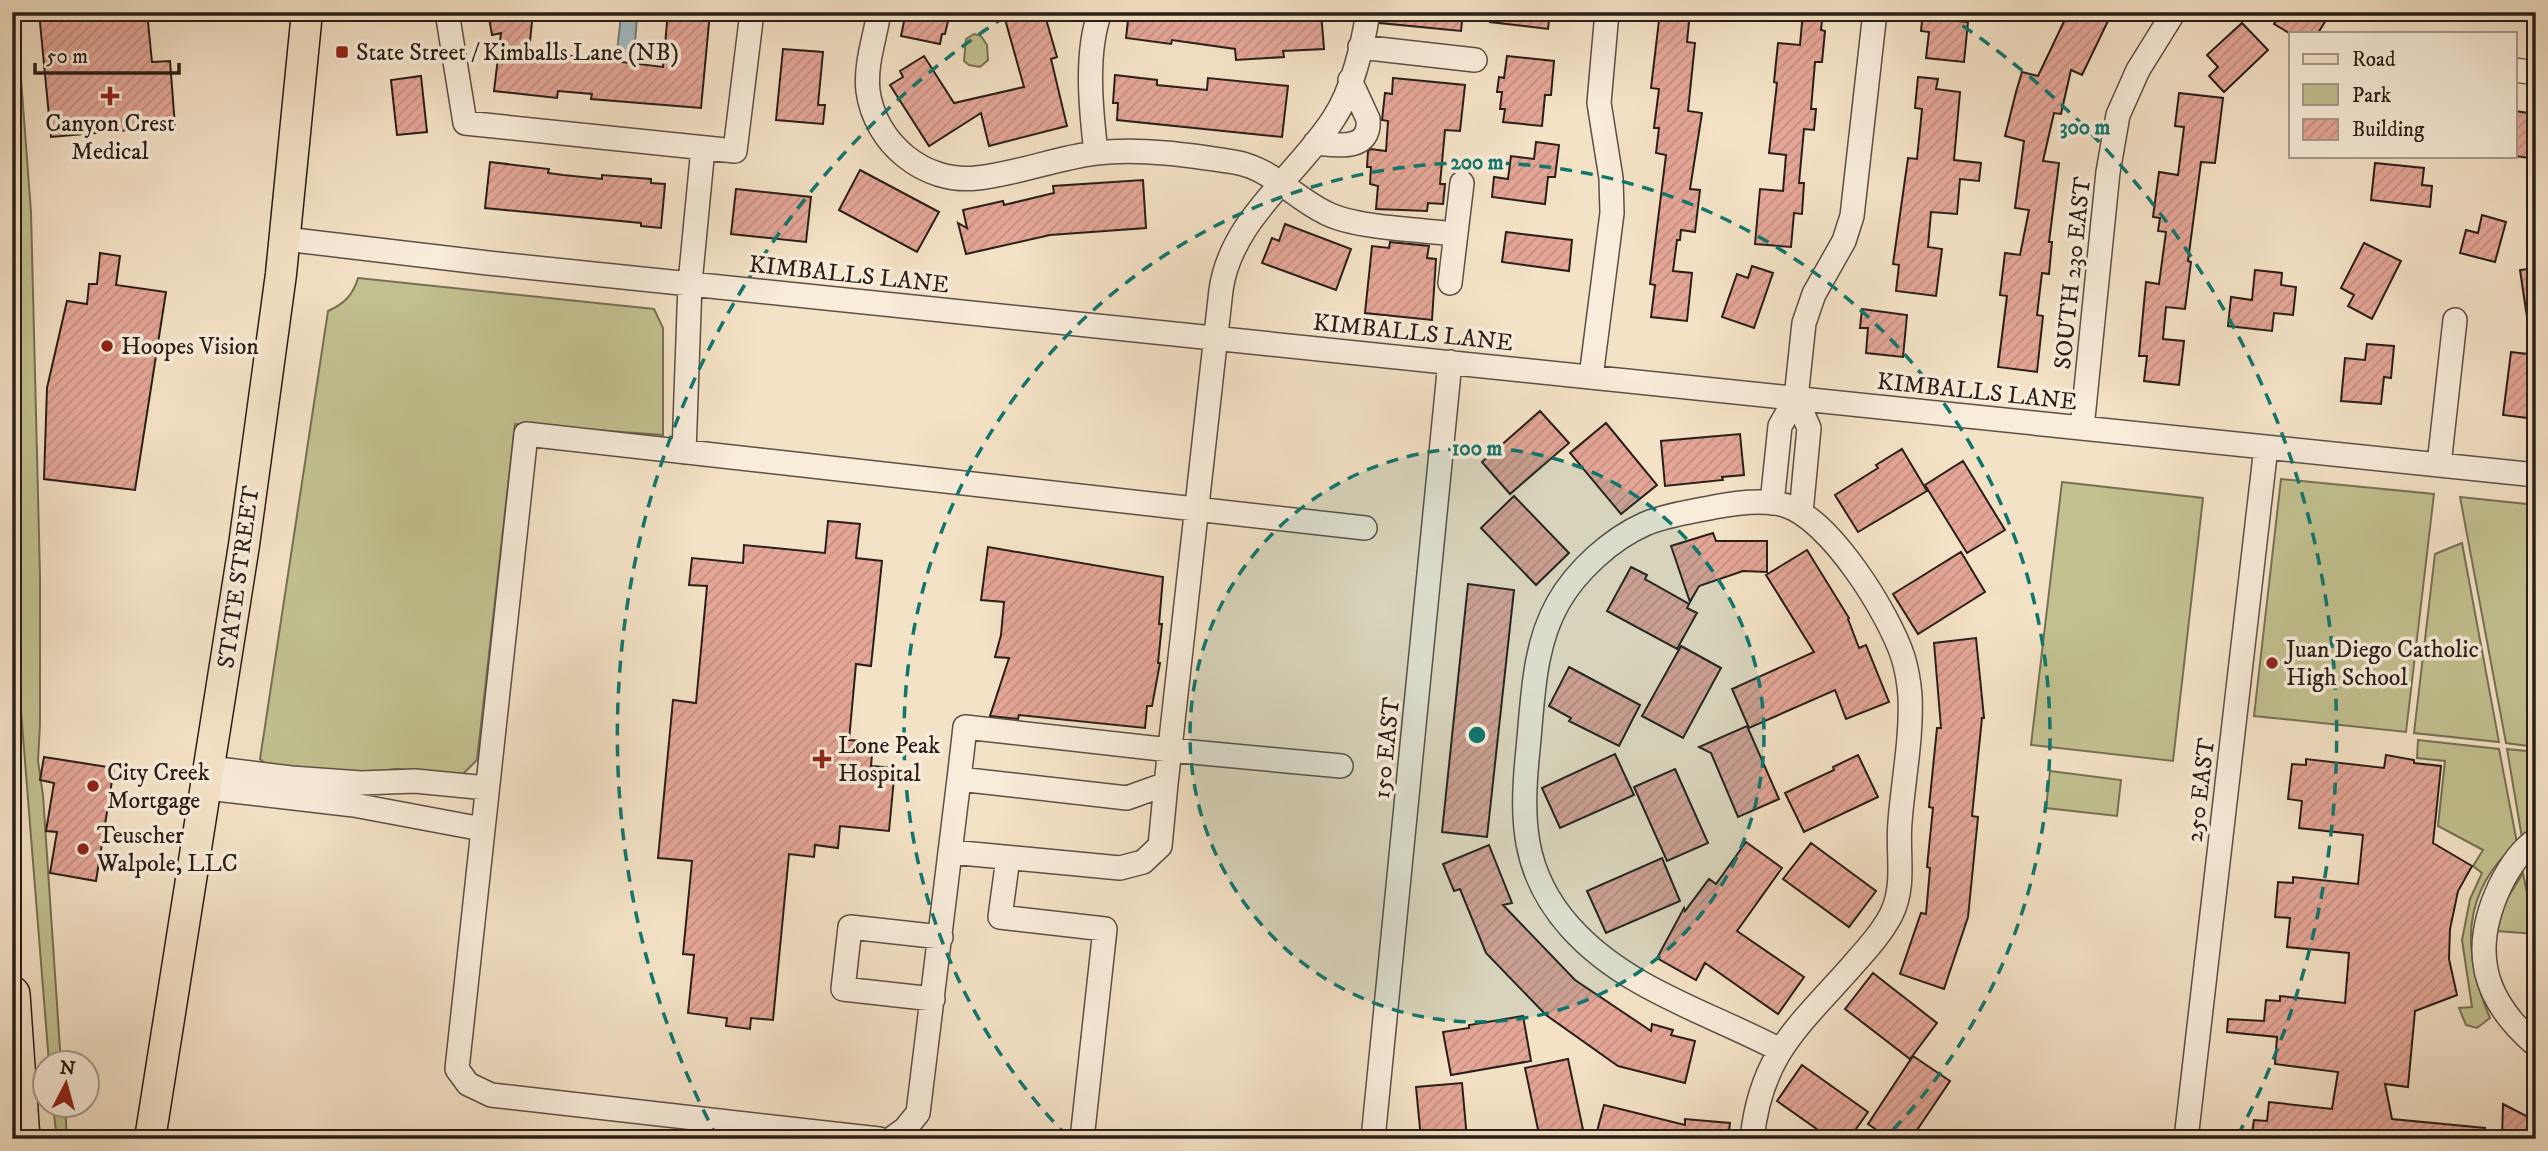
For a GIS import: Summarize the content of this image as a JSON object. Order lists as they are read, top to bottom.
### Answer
{
  "streets": {
    "main road": ["STATE STREET"],
    "street": [
      "SOUTH 230 EAST",
      "KIMBALLS LANE",
      "150 EAST",
      "250 EAST"
    ]
  },
  "crossings": [
    ["SOUTH 230 EAST", "KIMBALLS LANE"],
    ["KIMBALLS LANE", "STATE STREET"],
    ["KIMBALLS LANE", "150 EAST"],
    ["KIMBALLS LANE", "250 EAST"]
  ],
  "places": {
    "transit": ["State Street / Kimballs Lane (NB)"],
    "health": ["Canyon Crest Medical", "Lone Peak Hospital"],
    "other": [
      "Hoopes Vision",
      "Juan Diego Catholic High School",
      "City Creek Mortgage",
      "Teuscher Walpole, LLC"
    ]
  },
  "legend": ["Road", "Park", "Building"],
  "scale_bar": "50 m",
  "north": "top",
  "rings": ["300 m", "200 m", "100 m"]
}
